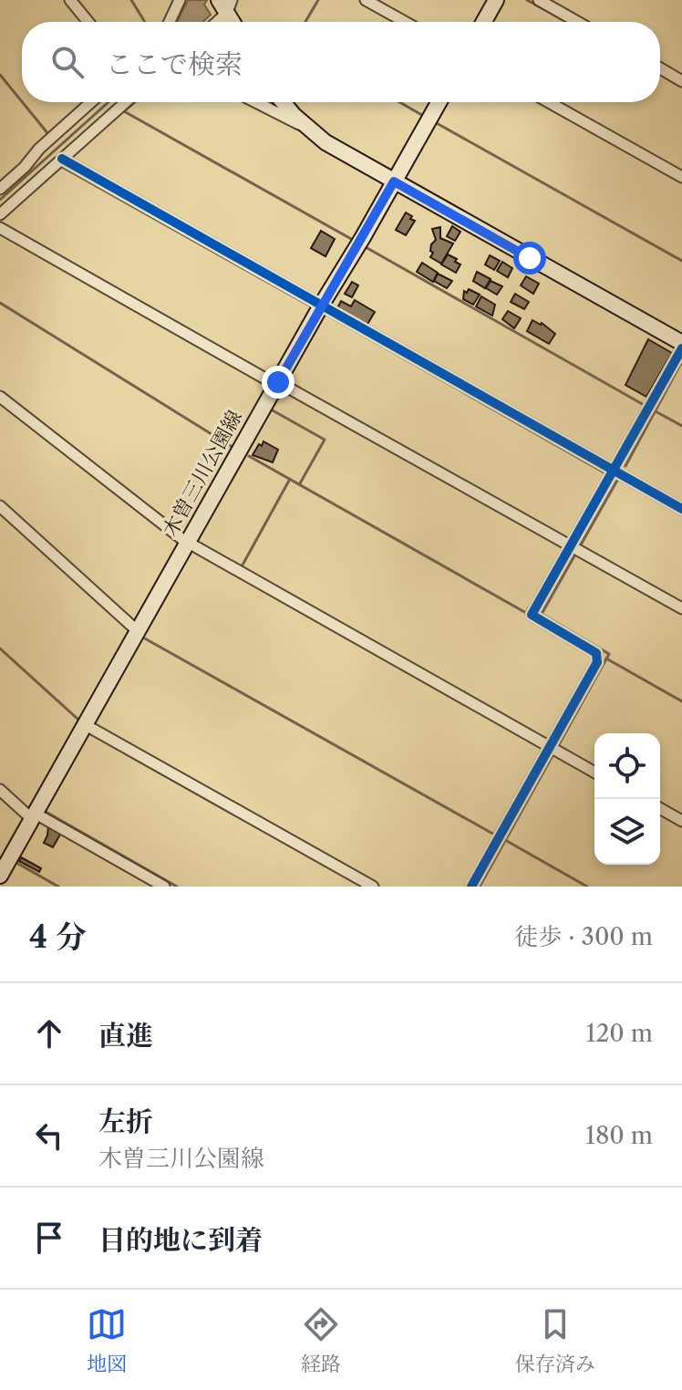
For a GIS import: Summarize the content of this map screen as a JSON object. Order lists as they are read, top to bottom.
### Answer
{
  "streets": {
    "main road": ["木曽三川公園線"]
  },
  "page": {
    "search": "ここで検索",
    "heading": ["4 分", "徒歩 · 300 m"],
    "list": [
      ["直進", "120 m"],
      ["左折", "木曽三川公園線", "180 m"],
      "目的地に到着"
    ],
    "nav": ["地図", "経路", "保存済み"]
  }
}
